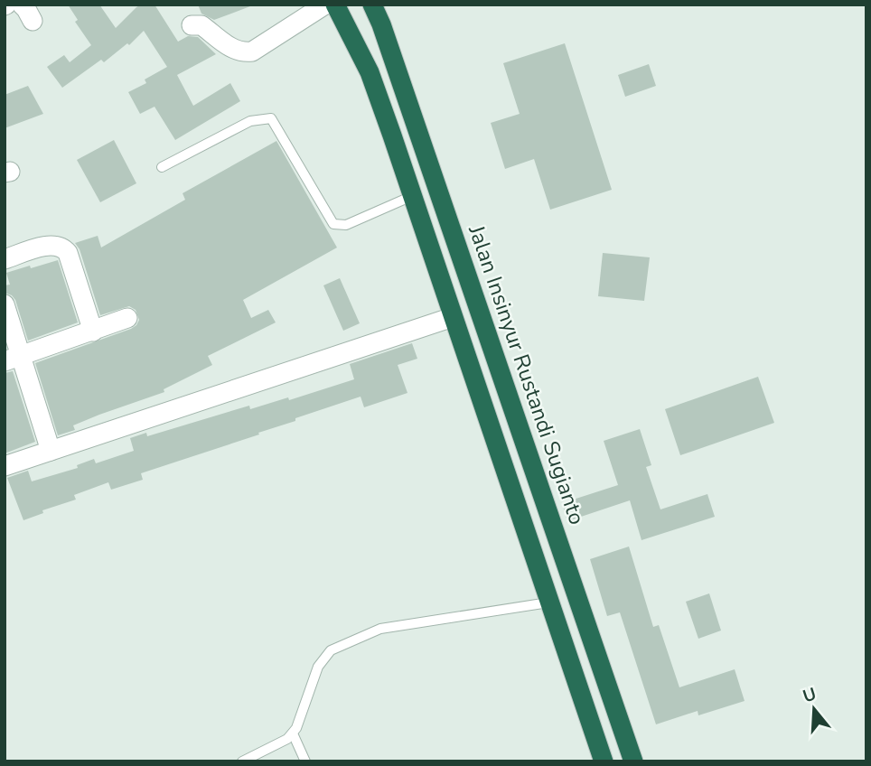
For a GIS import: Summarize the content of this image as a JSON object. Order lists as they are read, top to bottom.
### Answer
{
  "streets": {
    "highway": ["Jalan Insinyur Rustandi Sugianto"]
  },
  "north": "top"
}
